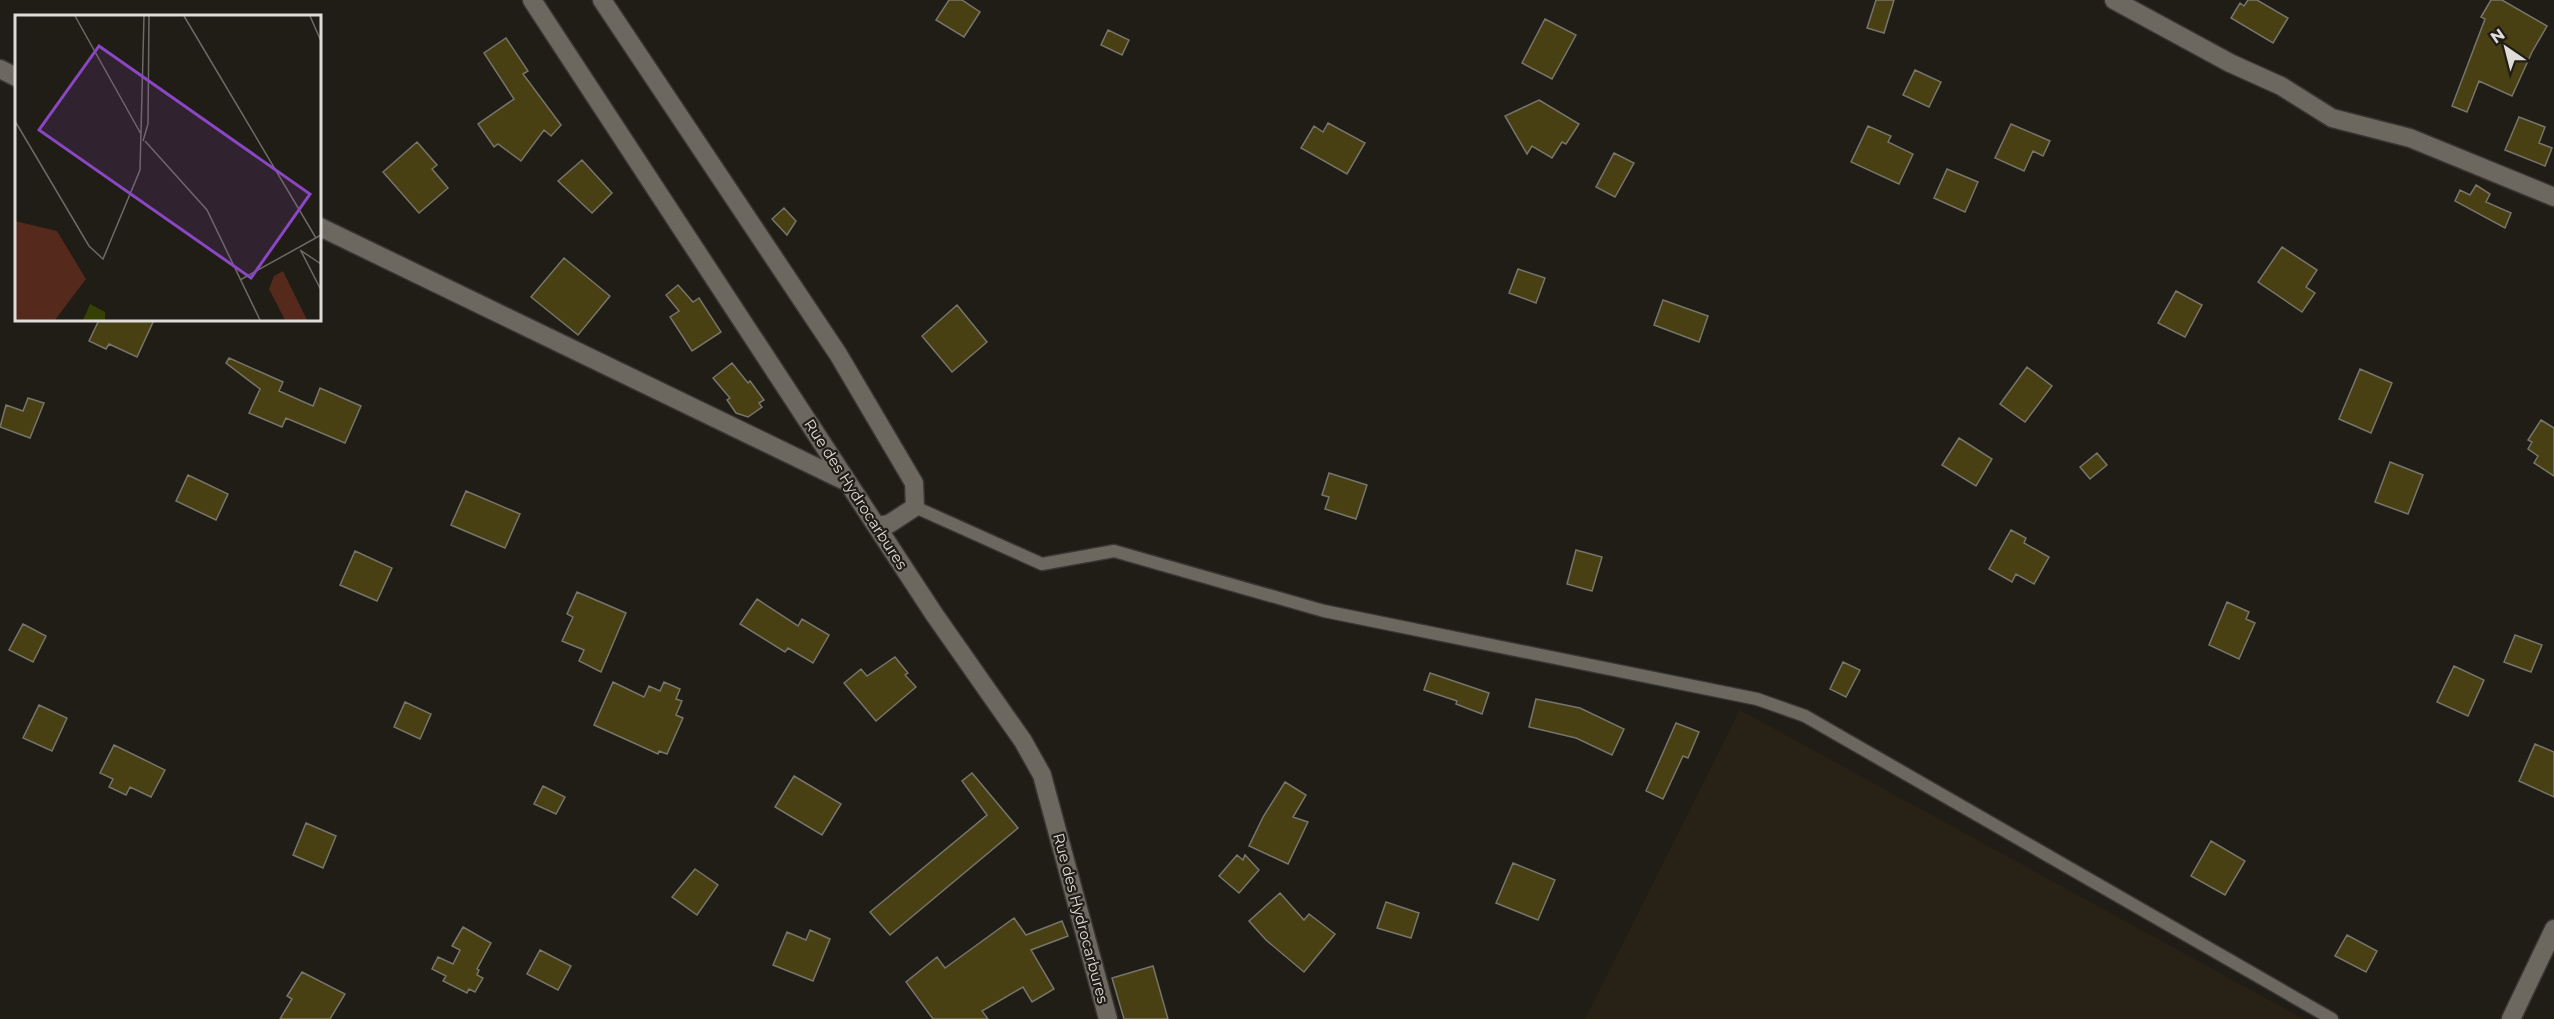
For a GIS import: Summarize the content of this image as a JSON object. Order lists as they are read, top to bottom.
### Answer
{
  "streets": {
    "street": ["Rue des Hydrocarbures"]
  },
  "north": "top left"
}
